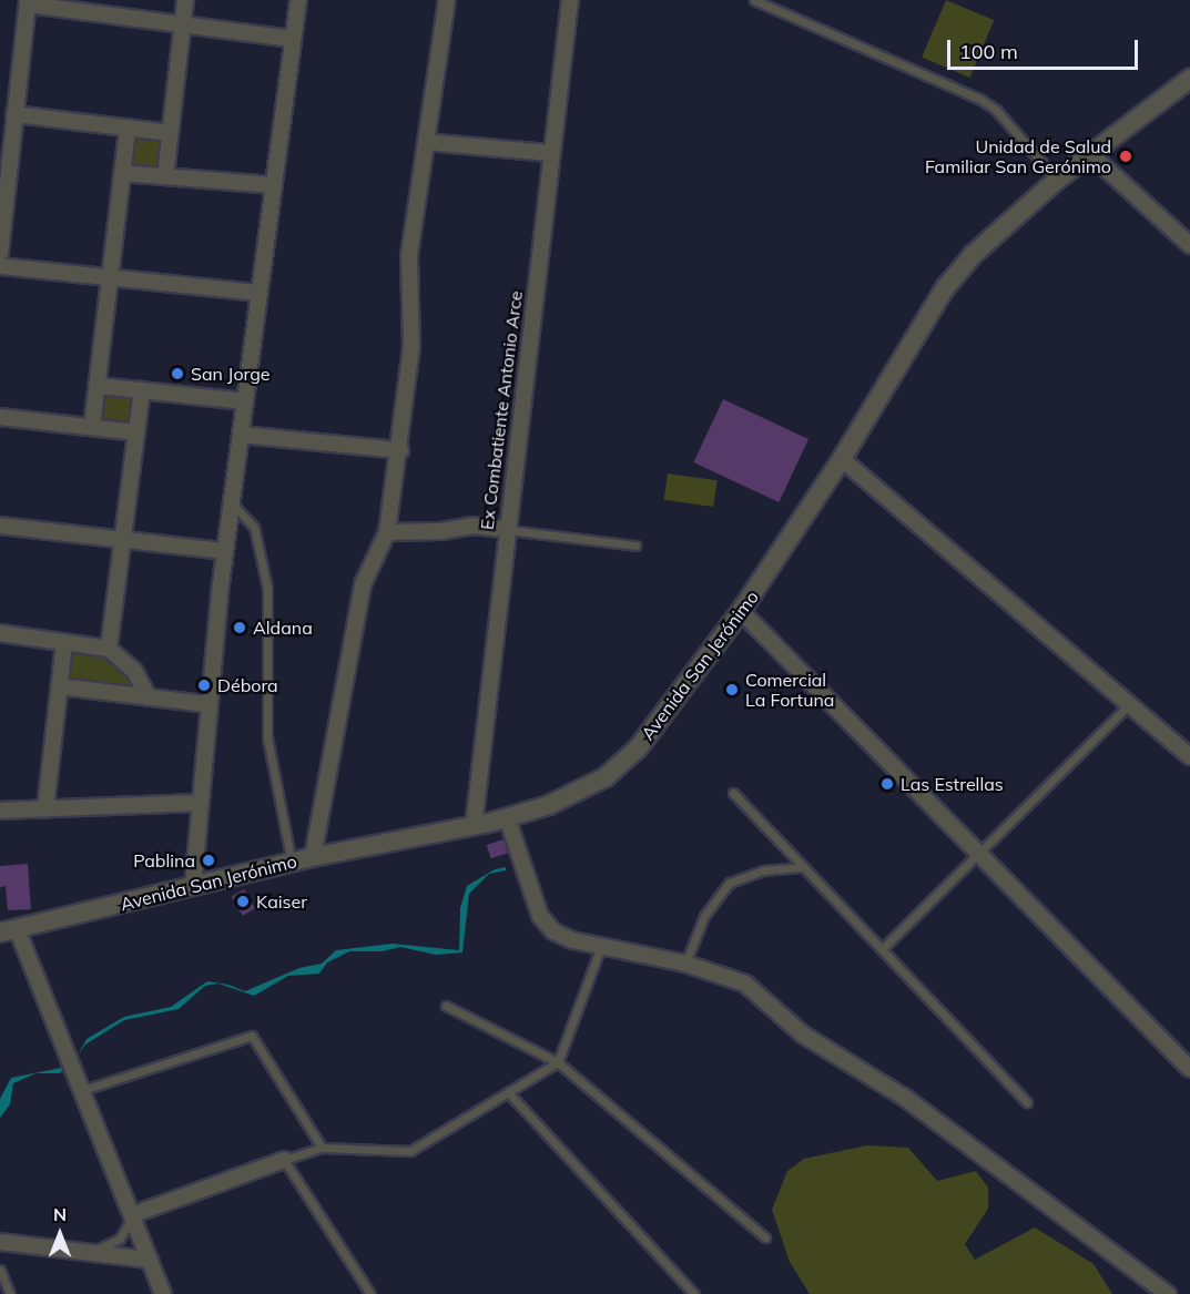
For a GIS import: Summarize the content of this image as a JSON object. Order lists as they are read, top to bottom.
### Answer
{
  "streets": {
    "street": ["Ex Combatiente Antonio Arce", "Avenida San Jerónimo"]
  },
  "crossings": [
    ["Ex Combatiente Antonio Arce", "Avenida San Jerónimo"]
  ],
  "places": [
    "Unidad de Salud Familiar San Gerónimo",
    "San Jorge",
    "Aldana",
    "Débora",
    "Comercial La Fortuna",
    "Las Estrellas",
    "Pablina",
    "Kaiser"
  ],
  "scale_bar": "100 m",
  "north": "top"
}
